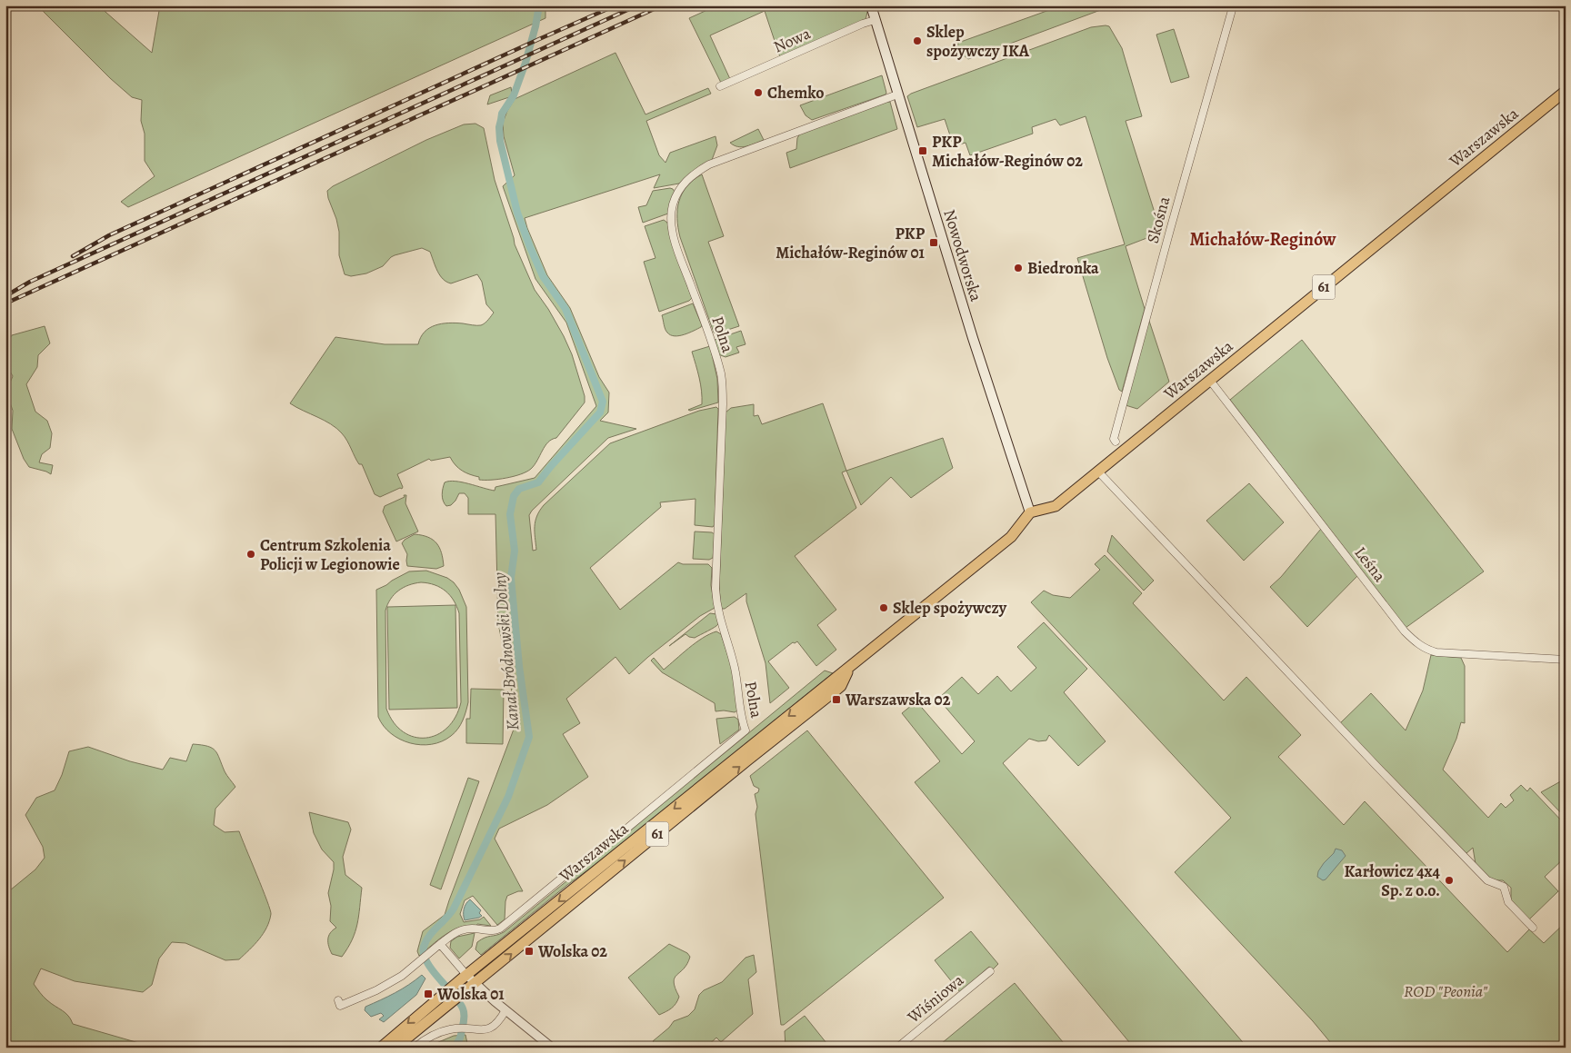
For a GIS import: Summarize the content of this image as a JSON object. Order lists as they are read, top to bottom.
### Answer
{
  "streets": {
    "main road": ["Warszawska", "Nowodworska", "61"],
    "street": [
      "Nowa",
      "Skośna",
      "Polna",
      "Leśna",
      "Wiśniowa"
    ]
  },
  "crossings": [
    ["Nowa", "Nowodworska"],
    ["Warszawska", "Nowodworska"],
    ["Warszawska", "Leśna"],
    ["Nowodworska", "Polna"]
  ],
  "districts": ["Michałów-Reginów"],
  "water": ["Kanał Bródnowski Dolny"],
  "parks": ["ROD \"Peonia\""],
  "places": {
    "other": [
      "Sklep spożywczy IKA",
      "Chemko",
      "Biedronka",
      "Centrum Szkolenia Policji w Legionowie",
      "Sklep spożywczy",
      "Karłowicz 4x4 Sp. z o.o."
    ],
    "transit": [
      "PKP Michałów-Reginów 02",
      "PKP Michałów-Reginów 01",
      "Warszawska 02",
      "Wolska 02",
      "Wolska 01"
    ]
  }
}
